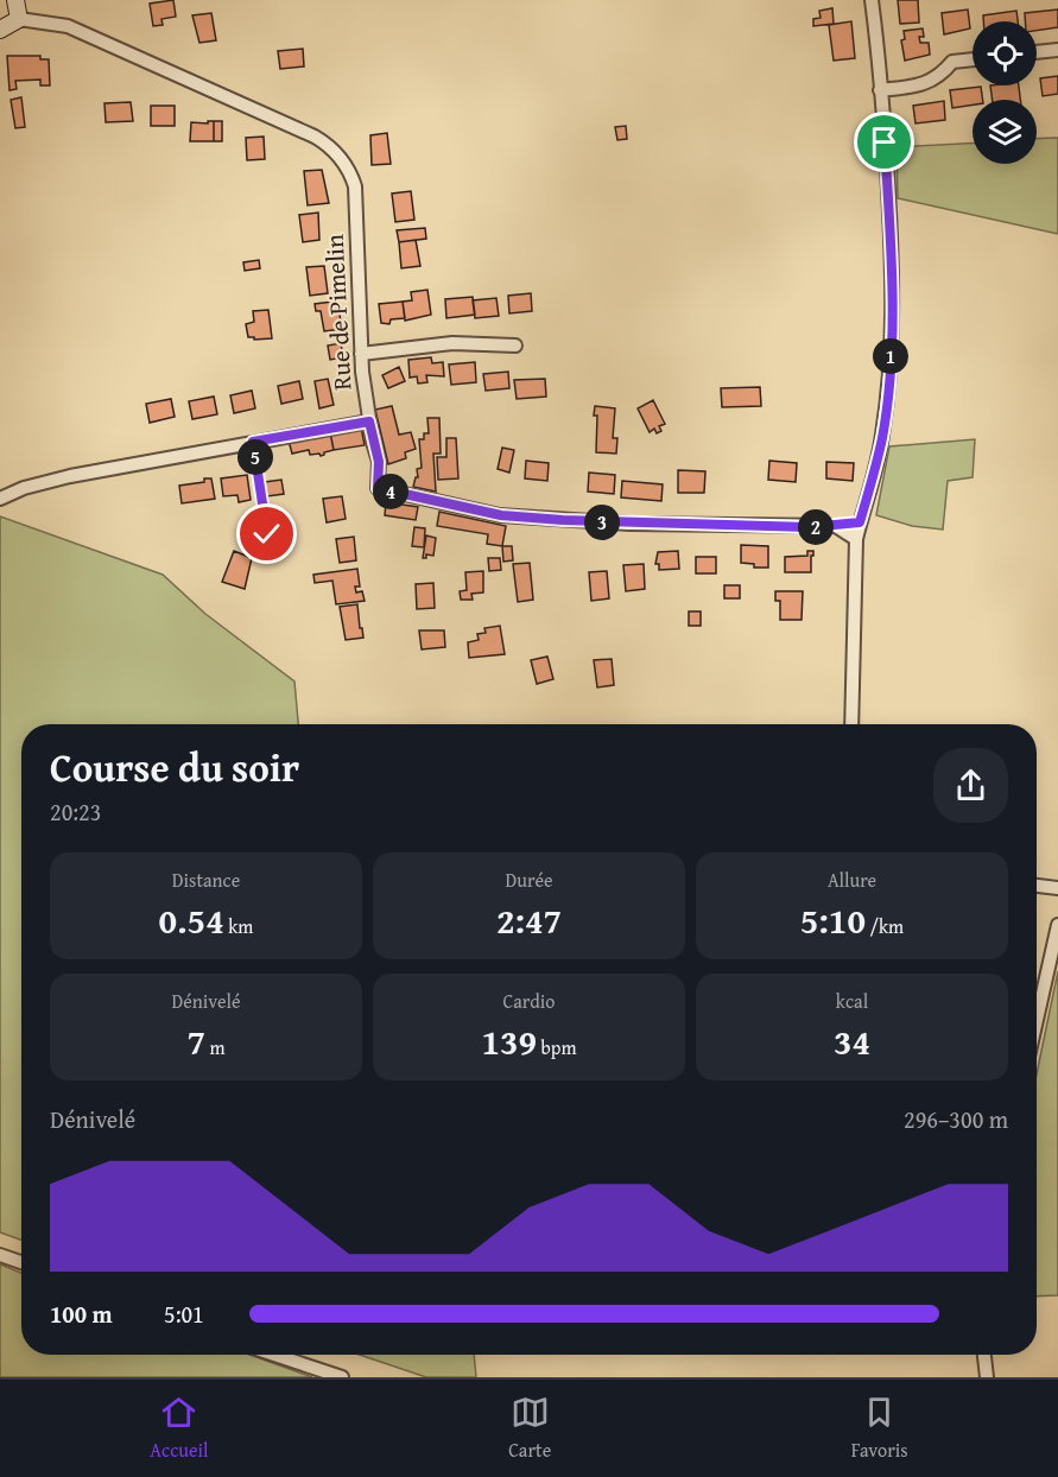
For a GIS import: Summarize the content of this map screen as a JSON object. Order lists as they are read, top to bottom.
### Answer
{
  "streets": {
    "street": ["Rue de Pimelin"]
  },
  "page": {
    "pins": [
      "1",
      "5",
      "4",
      "3",
      "2"
    ],
    "heading": ["Course du soir", "20:23"],
    "stats": [
      ["Distance", "0.54 km"],
      ["Durée", "2:47"],
      ["Allure", "5:10 /km"],
      ["Dénivelé", "7 m"],
      ["Cardio", "139 bpm"],
      ["kcal", "34"]
    ],
    "chart": ["Dénivelé", "296–300 m"],
    "list": [
      {
        "name": "100 m",
        "note": "5:01"
      }
    ],
    "tabs": ["Accueil", "Carte", "Favoris"]
  }
}
